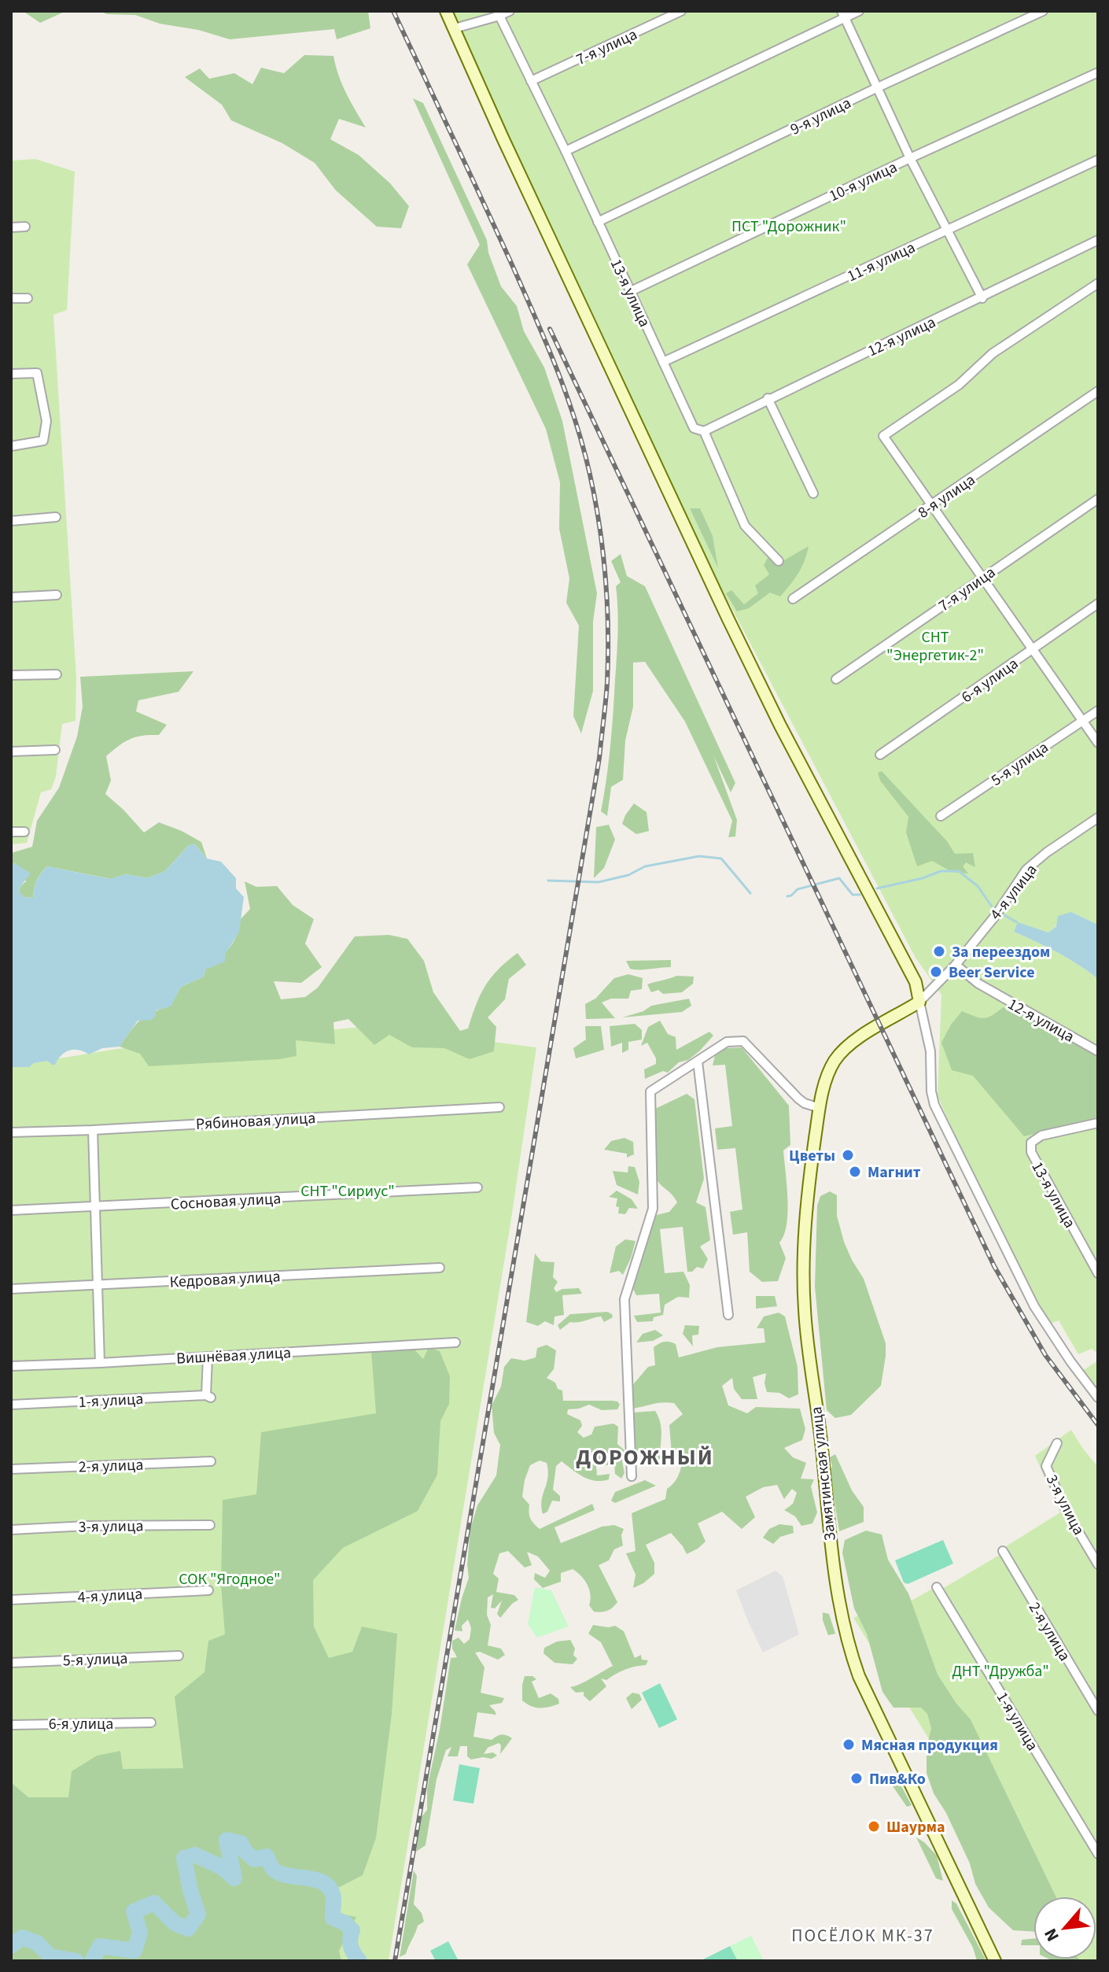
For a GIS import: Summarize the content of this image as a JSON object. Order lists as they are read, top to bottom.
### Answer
{
  "streets": {
    "street": [
      "7-я улица",
      "9-я улица",
      "10-я улица",
      "11-я улица",
      "13-я улица",
      "12-я улица",
      "8-я улица",
      "6-я улица",
      "5-я улица",
      "4-я улица",
      "Рябиновая улица",
      "Сосновая улица",
      "Кедровая улица",
      "Вишнёвая улица",
      "1-я улица",
      "2-я улица",
      "Замятинская улица",
      "3-я улица"
    ]
  },
  "crossings": [
    ["7-я улица", "13-я улица"],
    ["9-я улица", "13-я улица"],
    ["10-я улица", "13-я улица"],
    ["11-я улица", "13-я улица"],
    ["13-я улица", "12-я улица"],
    ["12-я улица", "4-я улица"],
    ["4-я улица", "Замятинская улица"],
    ["Вишнёвая улица", "1-я улица"]
  ],
  "districts": ["ДОРОЖНЫЙ", "ПОСЁЛОК МК-37"],
  "parks": [
    "ПСТ \"Дорожник\"",
    "СHТ \"Энергетик-2\"",
    "СНТ \"Сириус\"",
    "СОК \"Ягодное\"",
    "ДНТ \"Дружба\""
  ],
  "places": [
    "За переездом",
    "Beer Service",
    "Цветы",
    "Магнит",
    "Мясная продукция",
    "Пив&Ко",
    "Шаурма"
  ],
  "north": "bottom left"
}
